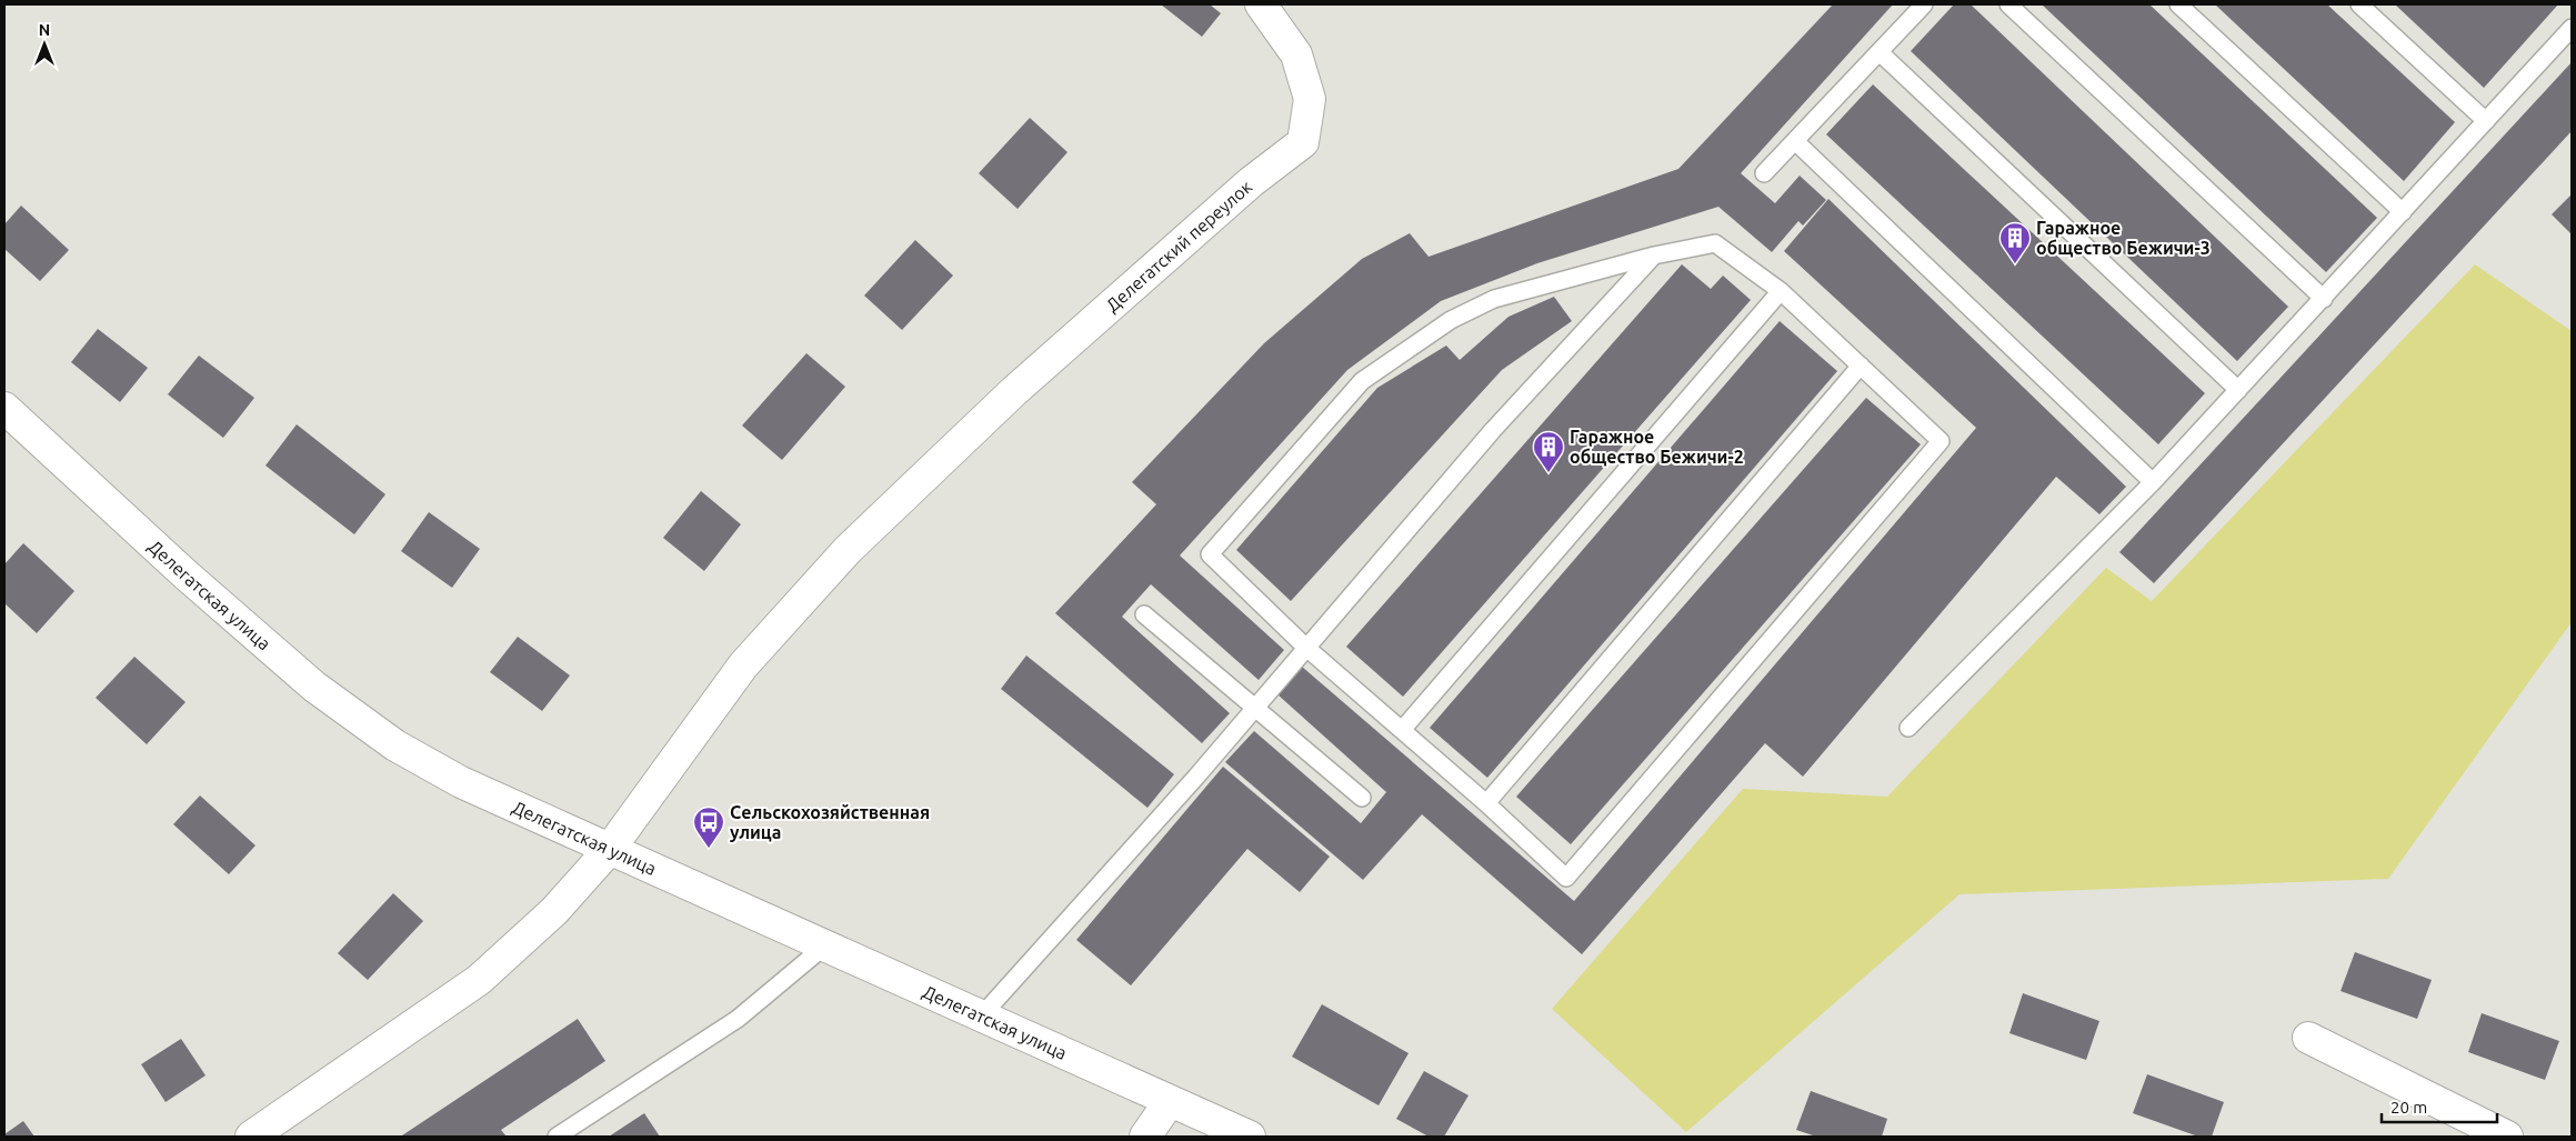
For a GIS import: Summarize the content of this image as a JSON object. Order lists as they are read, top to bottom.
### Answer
{
  "streets": {
    "street": ["Делегатский переулок", "Делегатская улица"]
  },
  "crossings": [
    ["Делегатский переулок", "Делегатская улица"]
  ],
  "places": {
    "building": ["Гаражное общество Бежичи-3", "Гаражное общество Бежичи-2"],
    "bus stop": ["Сельскохозяйственная улица"]
  },
  "scale_bar": "20 m",
  "north": "top"
}
